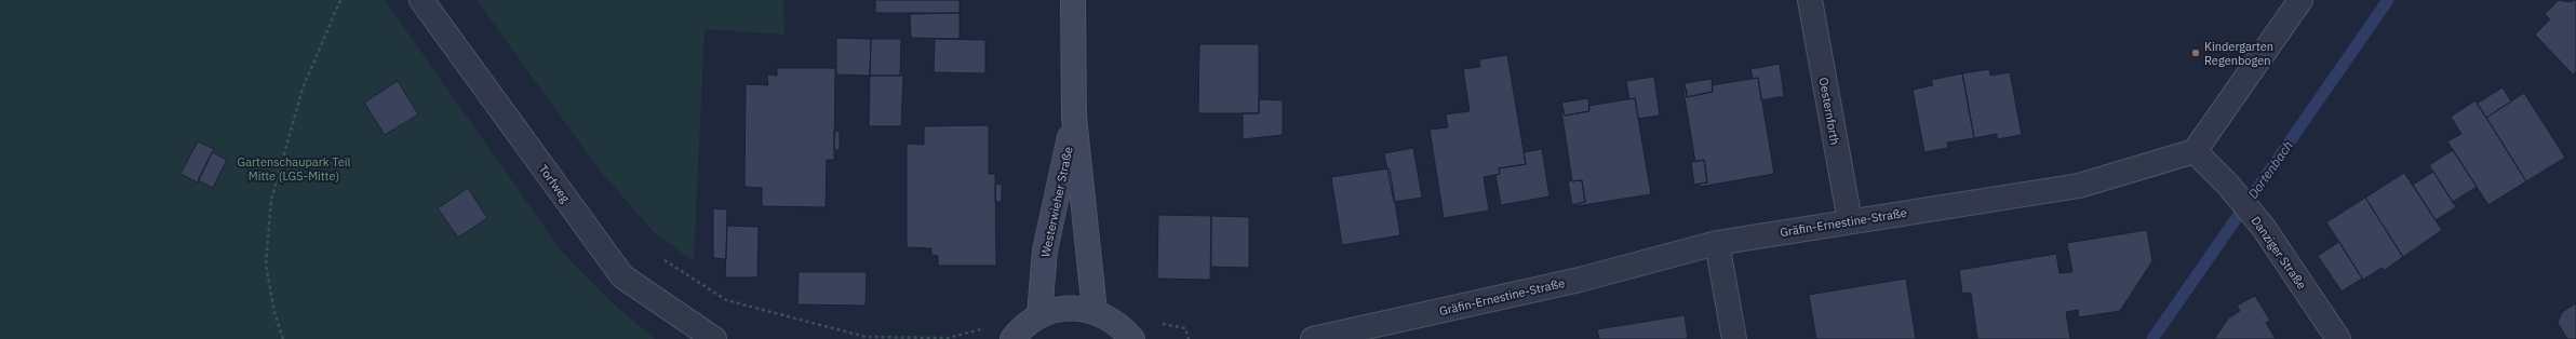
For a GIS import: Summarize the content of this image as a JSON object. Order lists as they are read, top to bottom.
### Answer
{
  "streets": {
    "main road": ["Westerwieher Straße"],
    "street": [
      "Oesternforth",
      "Torfweg",
      "Gräfin-Ernestine-Straße",
      "Danziger Straße"
    ]
  },
  "crossings": [
    ["Oesternforth", "Gräfin-Ernestine-Straße"],
    ["Gräfin-Ernestine-Straße", "Danziger Straße"]
  ],
  "water": ["Dortenbach"],
  "parks": ["Gartenschaupark Teil Mitte (LGS-Mitte)"],
  "places": ["Kindergarten Regenbogen"]
}
